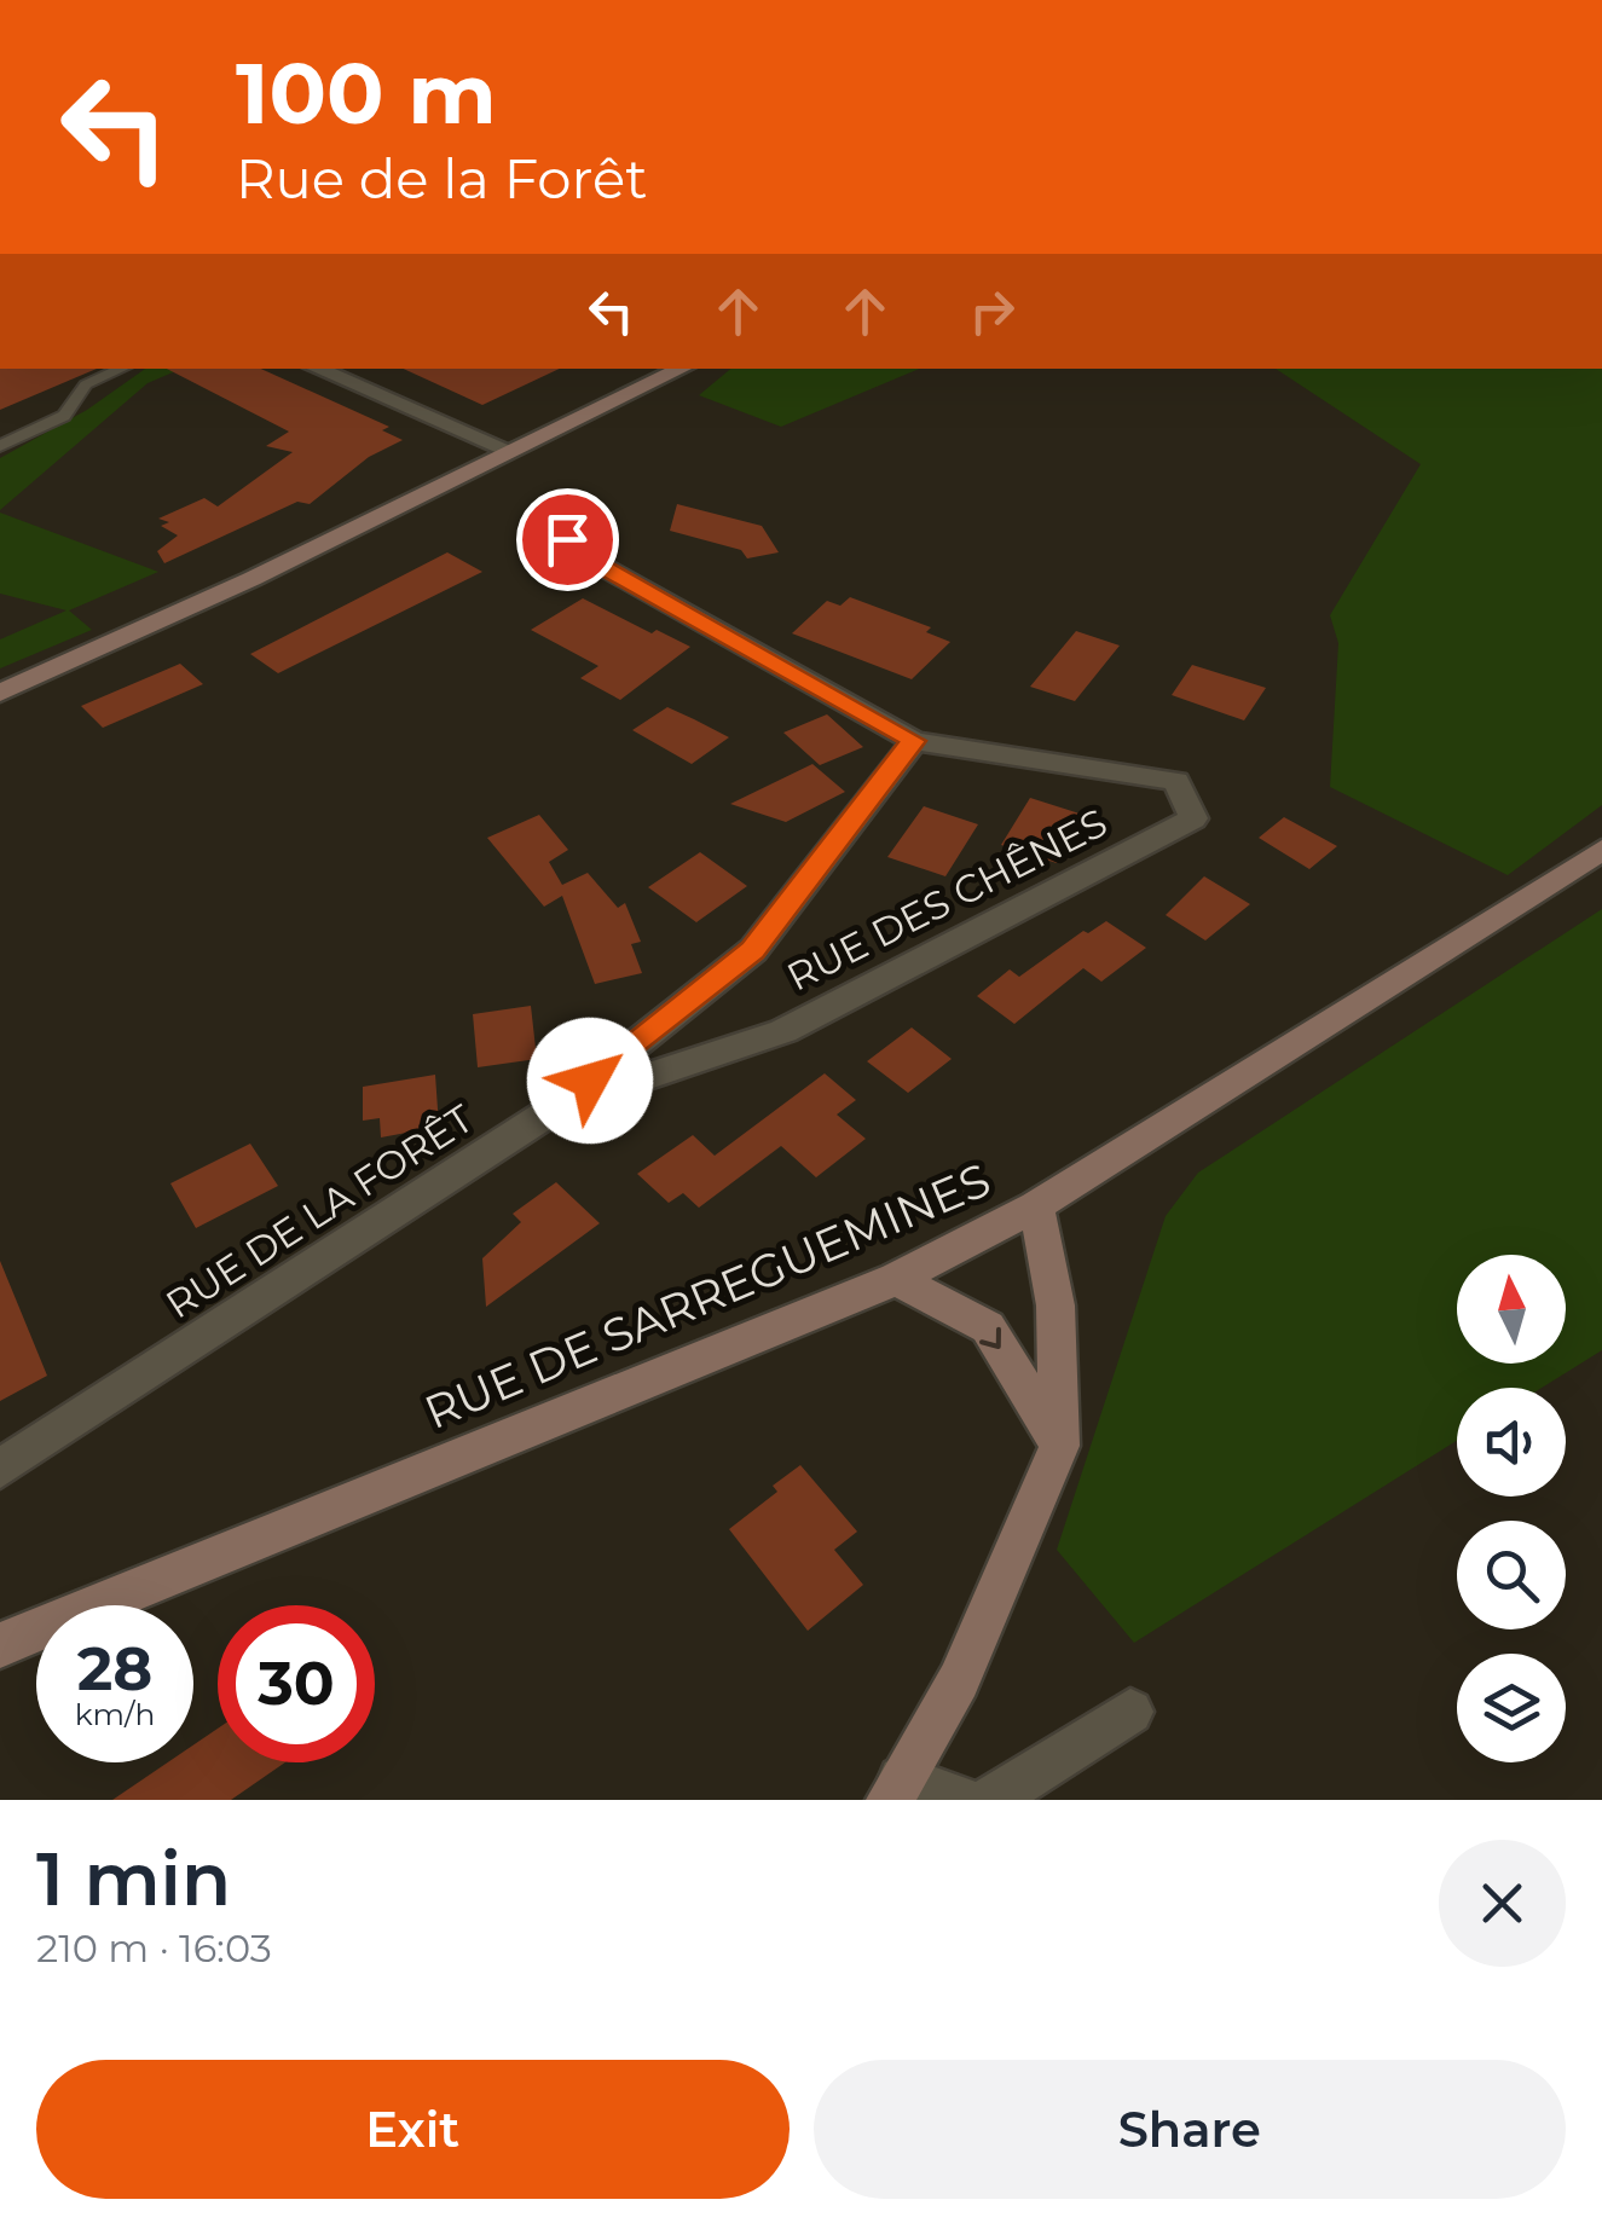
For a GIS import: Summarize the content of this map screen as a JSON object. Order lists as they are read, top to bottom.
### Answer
{
  "streets": {
    "main road": ["RUE DE SARREGUEMINES"],
    "street": ["RUE DES CHÊNES", "RUE DE LA FORÊT"]
  },
  "crossings": [
    ["RUE DES CHÊNES", "RUE DE LA FORÊT"]
  ],
  "north": "top",
  "page": {
    "turn": ["100 m", "Rue de la Forêt"],
    "speed": "28 km/h",
    "limit": "30",
    "heading": ["1 min", "210 m · 16:03"],
    "buttons": ["Exit", "Share"]
  }
}
